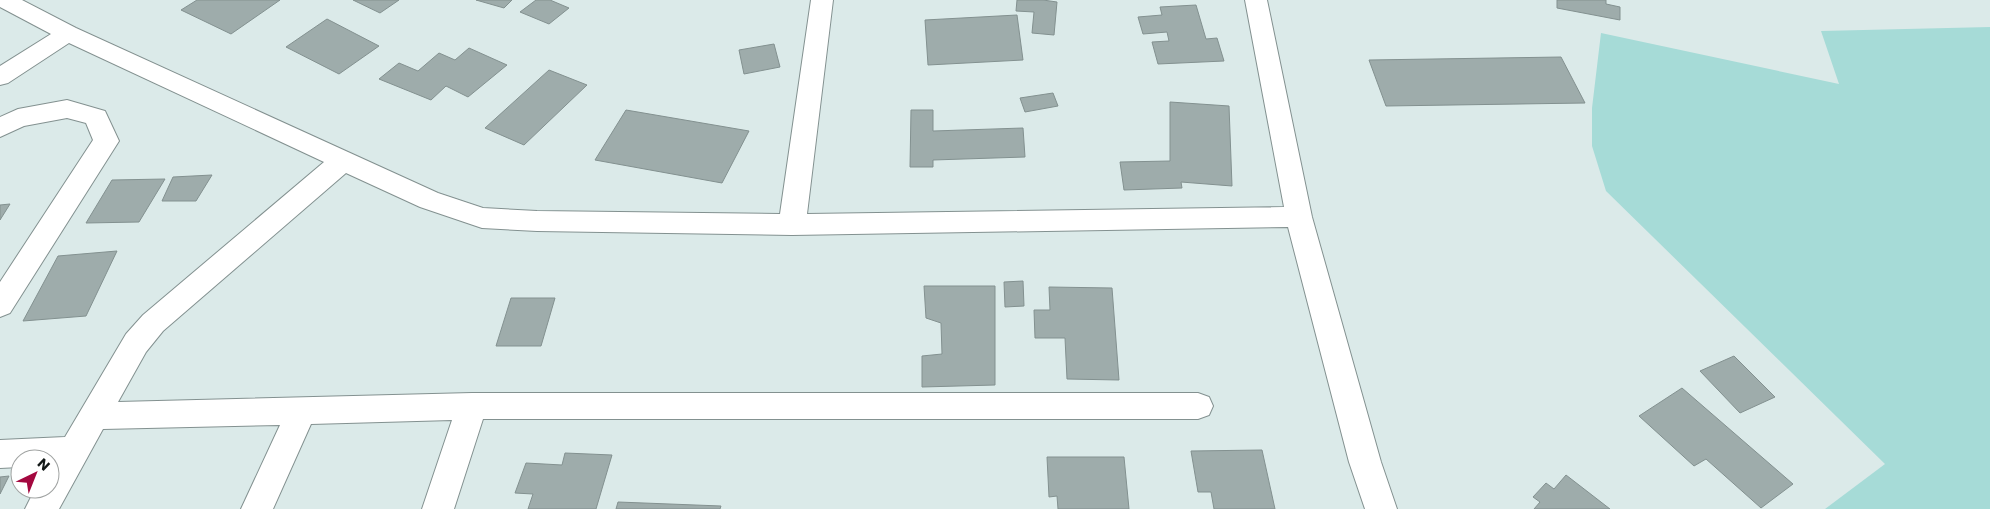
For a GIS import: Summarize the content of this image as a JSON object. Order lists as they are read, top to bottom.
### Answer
{
  "north": "top right"
}
